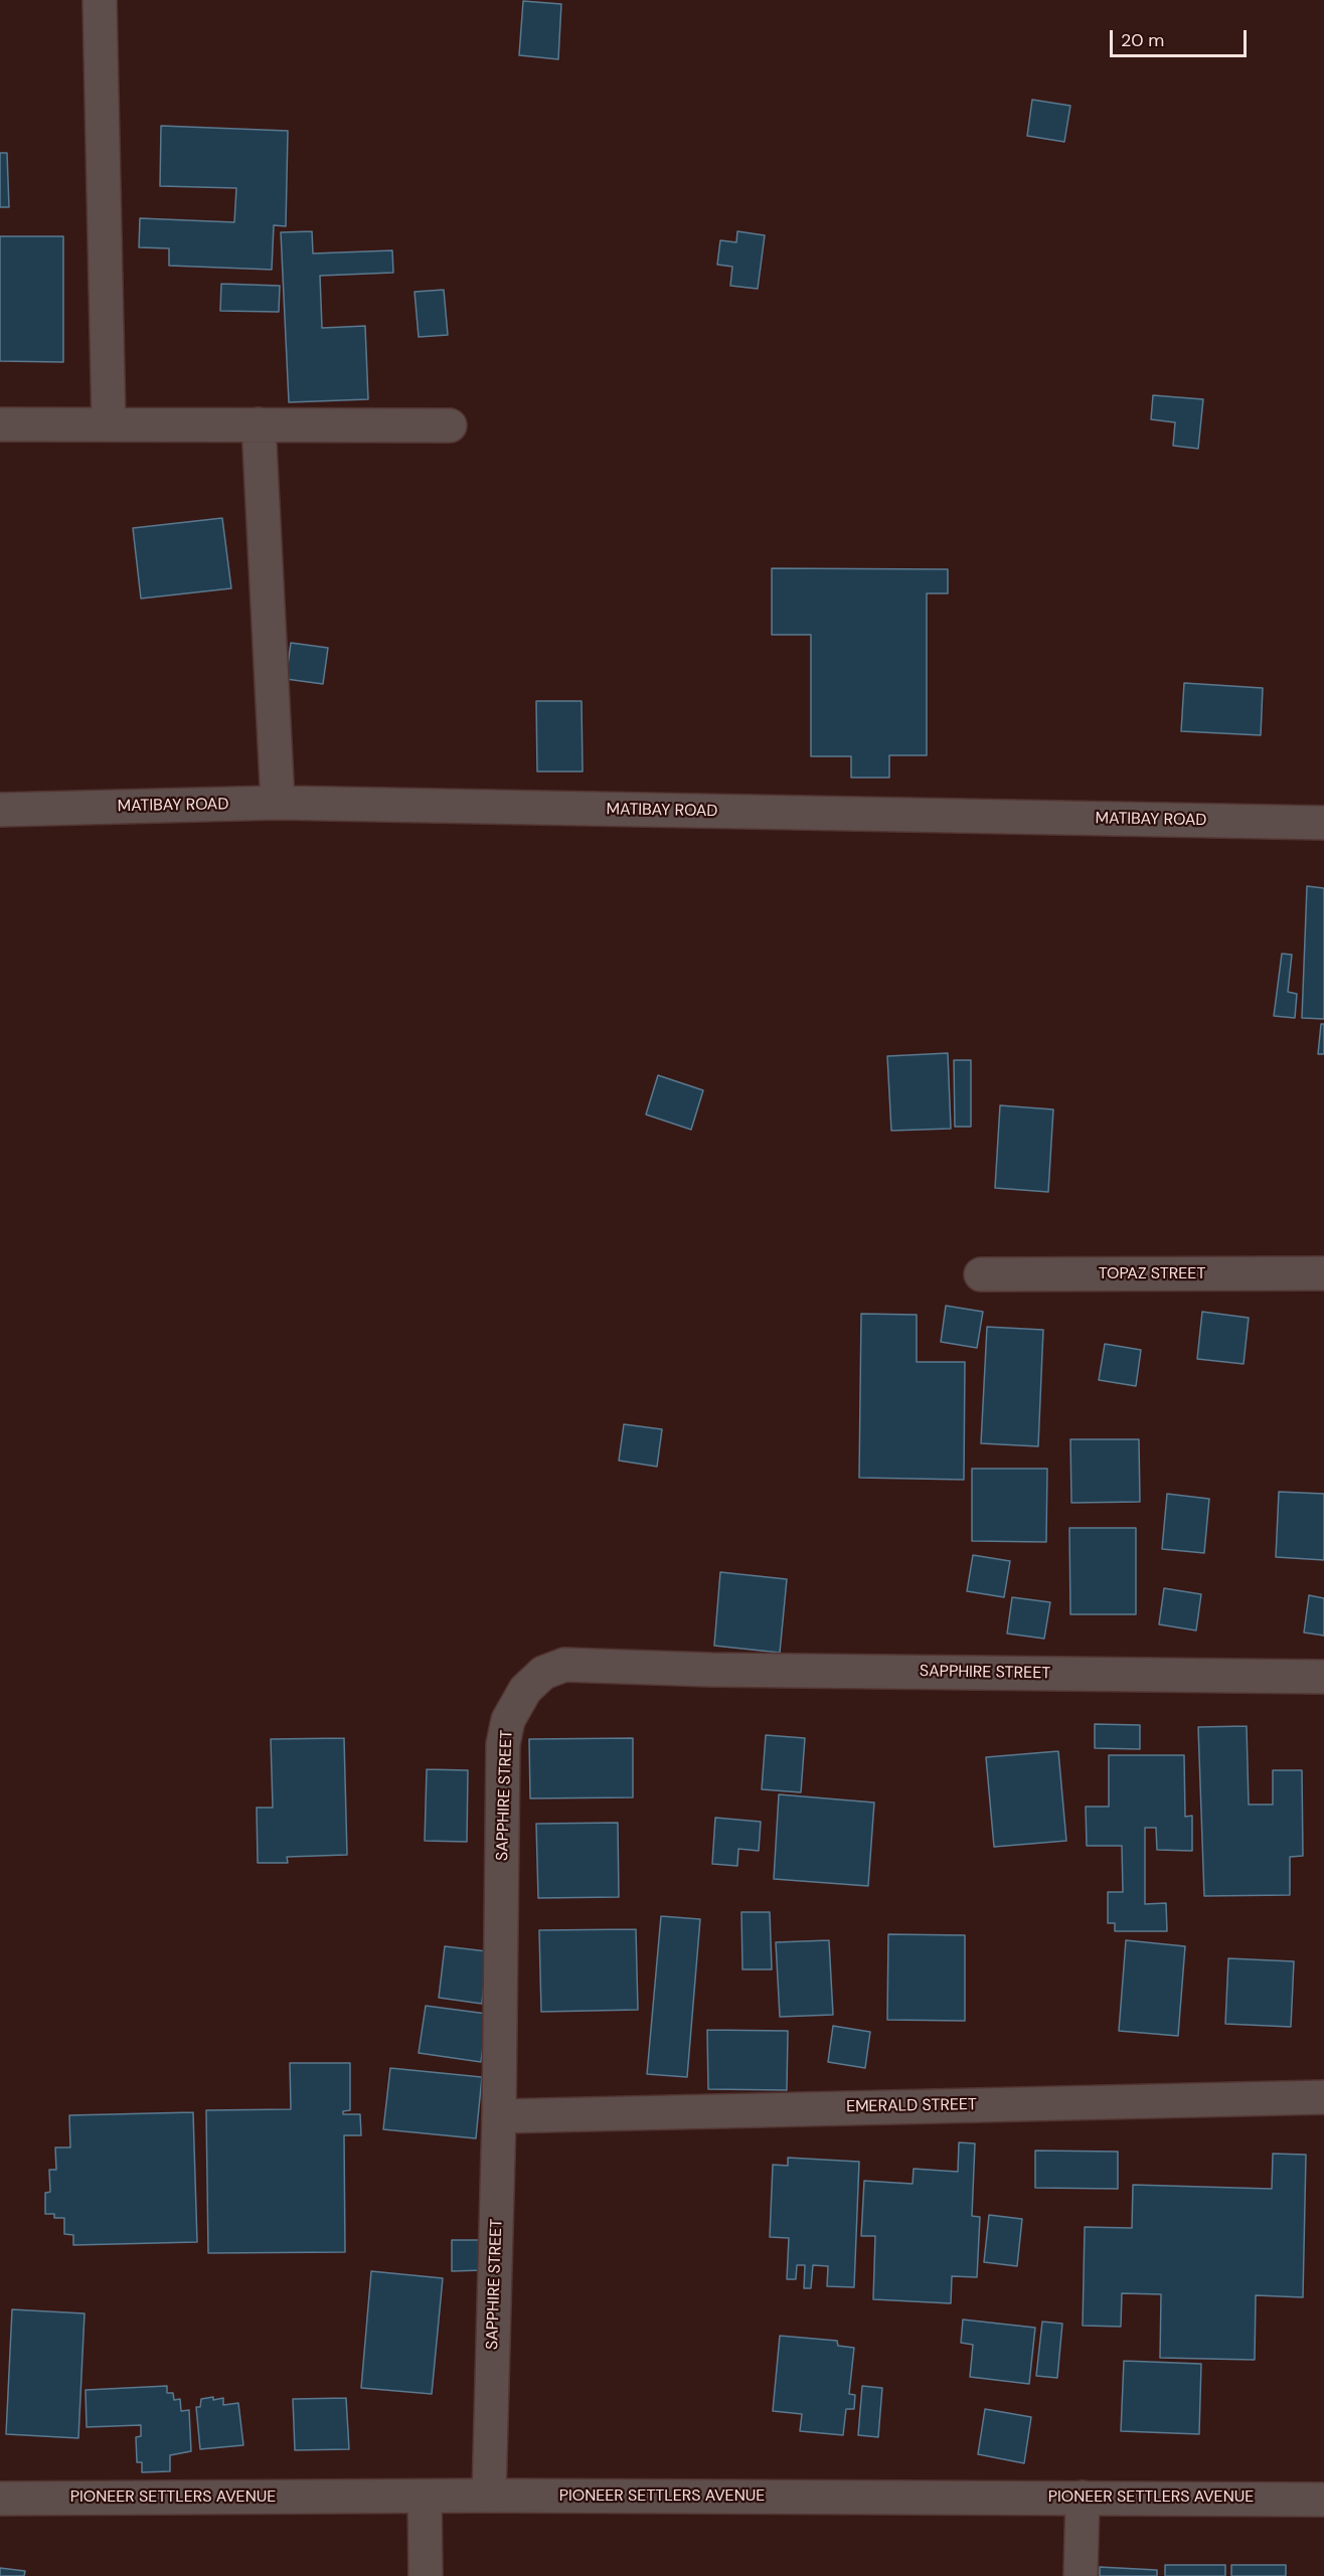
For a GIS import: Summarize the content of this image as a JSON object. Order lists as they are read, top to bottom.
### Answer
{
  "streets": {
    "street": [
      "MATIBAY ROAD",
      "TOPAZ STREET",
      "SAPPHIRE STREET",
      "EMERALD STREET",
      "PIONEER SETTLERS AVENUE"
    ]
  },
  "crossings": [
    ["SAPPHIRE STREET", "EMERALD STREET"],
    ["SAPPHIRE STREET", "PIONEER SETTLERS AVENUE"]
  ],
  "scale_bar": "20 m"
}
